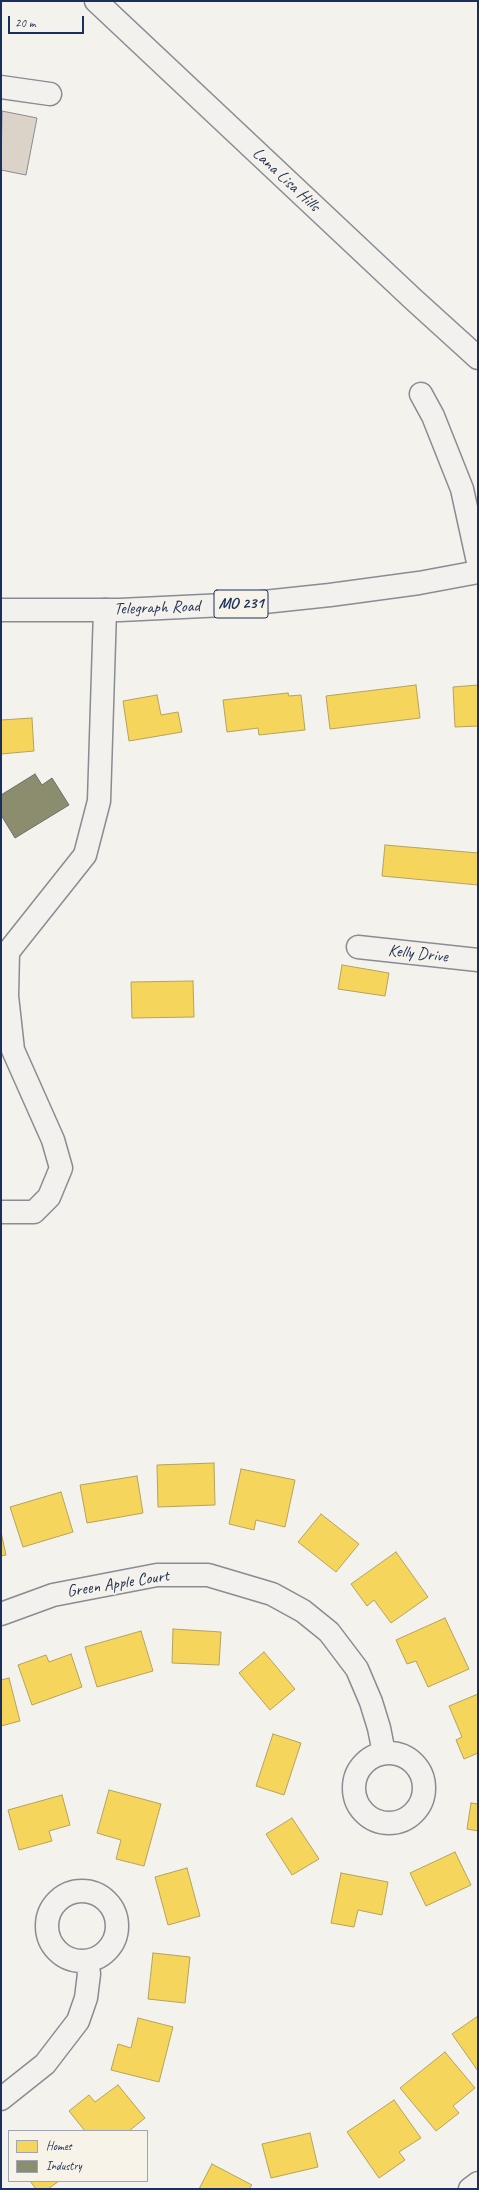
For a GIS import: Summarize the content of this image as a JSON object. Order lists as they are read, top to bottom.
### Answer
{
  "streets": {
    "street": [
      "Lana Lisa Hills",
      "MO 231",
      "Telegraph Road",
      "Kelly Drive",
      "Green Apple Court"
    ]
  },
  "legend": ["Homes", "Industry"],
  "scale_bar": "20 m"
}
